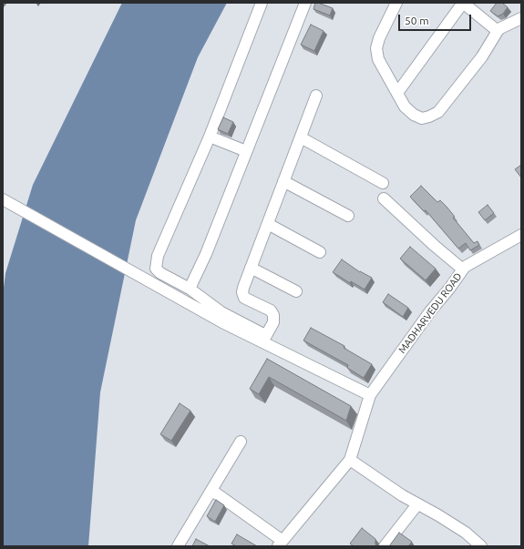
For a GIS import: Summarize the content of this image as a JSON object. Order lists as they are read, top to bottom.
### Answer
{
  "streets": {
    "street": ["MADHARVEDU ROAD"]
  },
  "scale_bar": "50 m"
}
